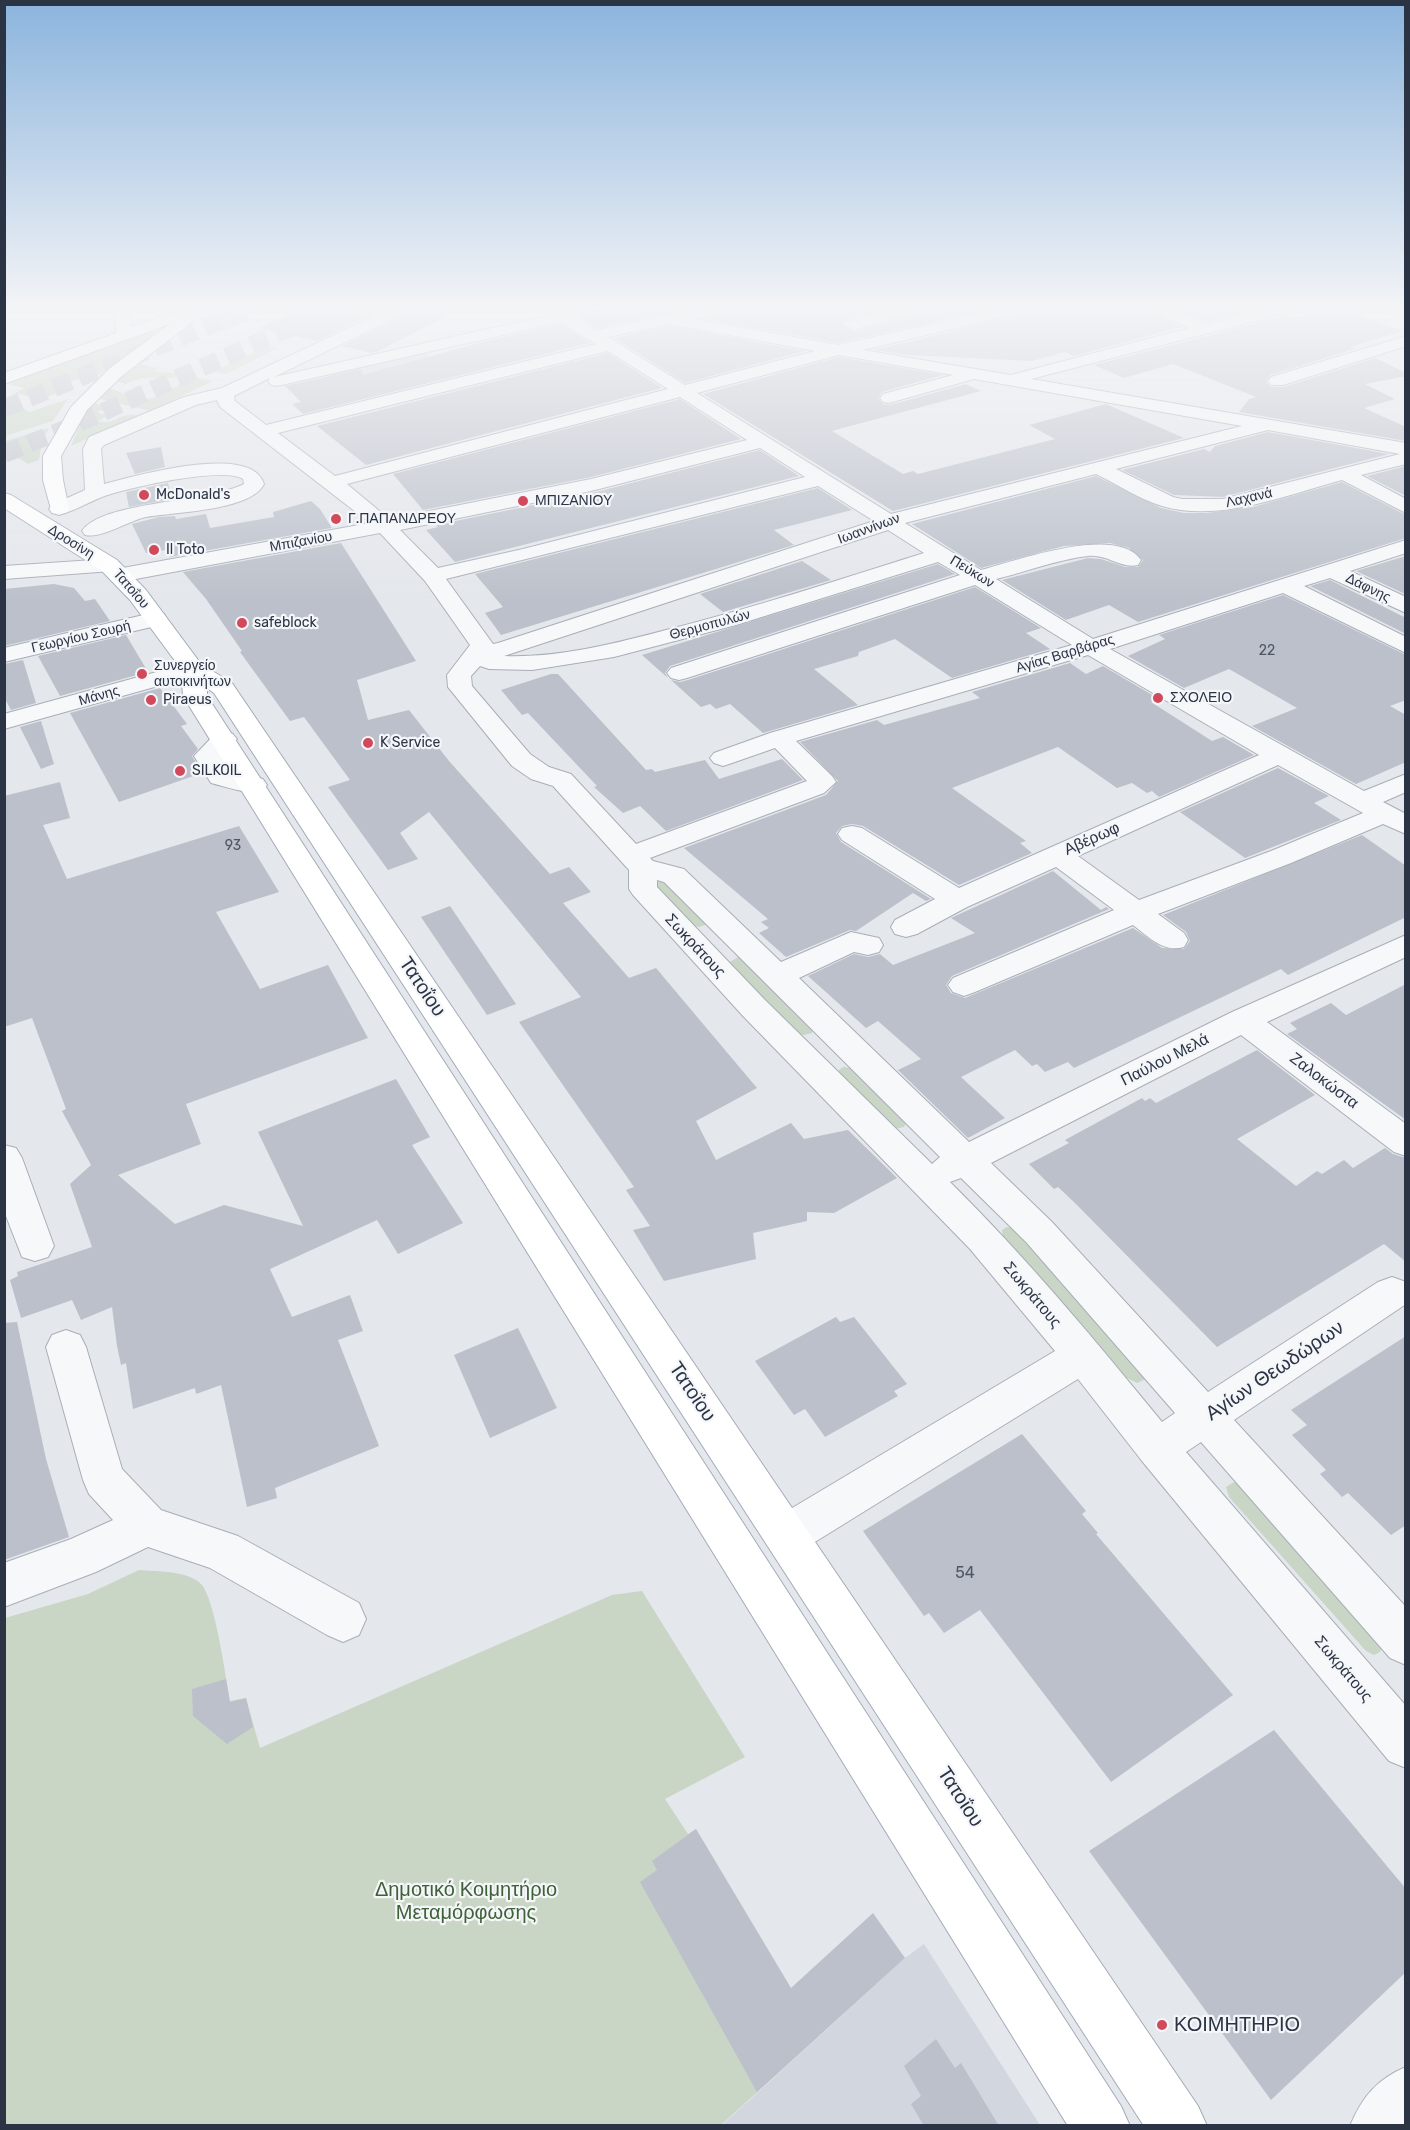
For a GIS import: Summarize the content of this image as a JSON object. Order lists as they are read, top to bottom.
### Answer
{
  "streets": {
    "main road": ["Δροσίνη", "Τατοΐου"],
    "street": [
      "Λαχανά",
      "Ιωαννίνων",
      "Μπιζανίου",
      "Πεύκων",
      "Δάφνης",
      "Θερμοπυλών",
      "Γεωργίου Σουρή",
      "Αγίας Βαρβάρας",
      "Μάνης",
      "Αβέρωφ",
      "Σωκράτους",
      "Παύλου Μελά",
      "Ζαλοκώστα",
      "Αγίων Θεωδώρων"
    ]
  },
  "crossings": [
    ["Λαχανά", "Ιωαννίνων"],
    ["Ιωαννίνων", "Πεύκων"],
    ["Ιωαννίνων", "Θερμοπυλών"],
    ["Δροσίνη", "Μπιζανίου"],
    ["Δροσίνη", "Τατοΐου"],
    ["Μπιζανίου", "Πεύκων"],
    ["Μπιζανίου", "Τατοΐου"],
    ["Πεύκων", "Θερμοπυλών"],
    ["Πεύκων", "Αγίας Βαρβάρας"],
    ["Πεύκων", "Αβέρωφ"],
    ["Δάφνης", "Αγίας Βαρβάρας"],
    ["Τατοΐου", "Γεωργίου Σουρή"],
    ["Τατοΐου", "Μάνης"],
    ["Σωκράτους", "Παύλου Μελά"],
    ["Σωκράτους", "Αγίων Θεωδώρων"],
    ["Παύλου Μελά", "Ζαλοκώστα"]
  ],
  "parks": ["Δημοτικό Κοιμητήριο Μεταμόρφωσης"],
  "places": [
    "McDonald's",
    "ΜΠΙΖΑΝΙΟΥ",
    "Γ.ΠΑΠΑΝΔΡΕΟΥ",
    "Il Toto",
    "safeblock",
    "Συνεργείο αυτοκινήτων",
    "ΣΧΟΛΕΙΟ",
    "Piraeus",
    "K Service",
    "SILKOIL",
    "ΚΟΙΜΗΤΗΡΙΟ"
  ],
  "house_numbers": ["22", "93", "54"]
}
